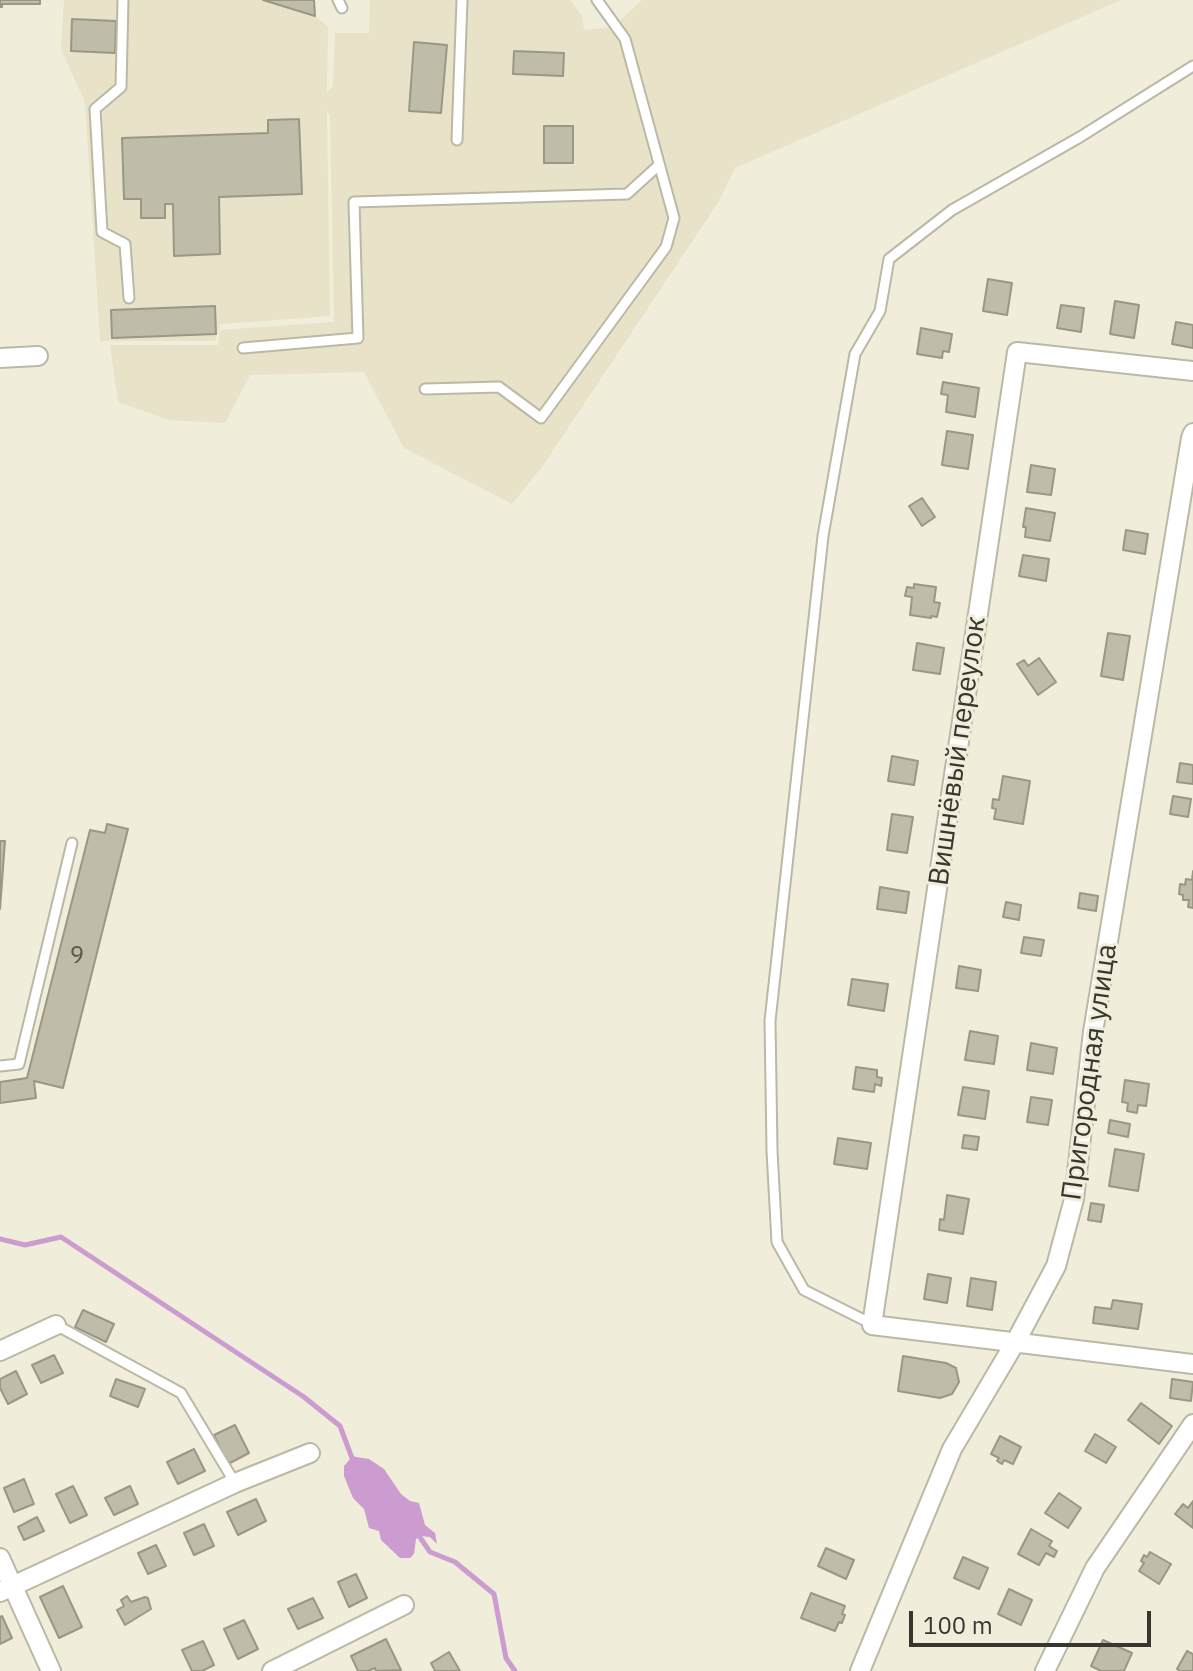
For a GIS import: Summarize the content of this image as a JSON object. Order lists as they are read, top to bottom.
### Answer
{
  "streets": {
    "street": ["Вишнёвый переулок", "Пригородная улица"]
  },
  "house_numbers": ["9"],
  "scale_bar": "100 m"
}
